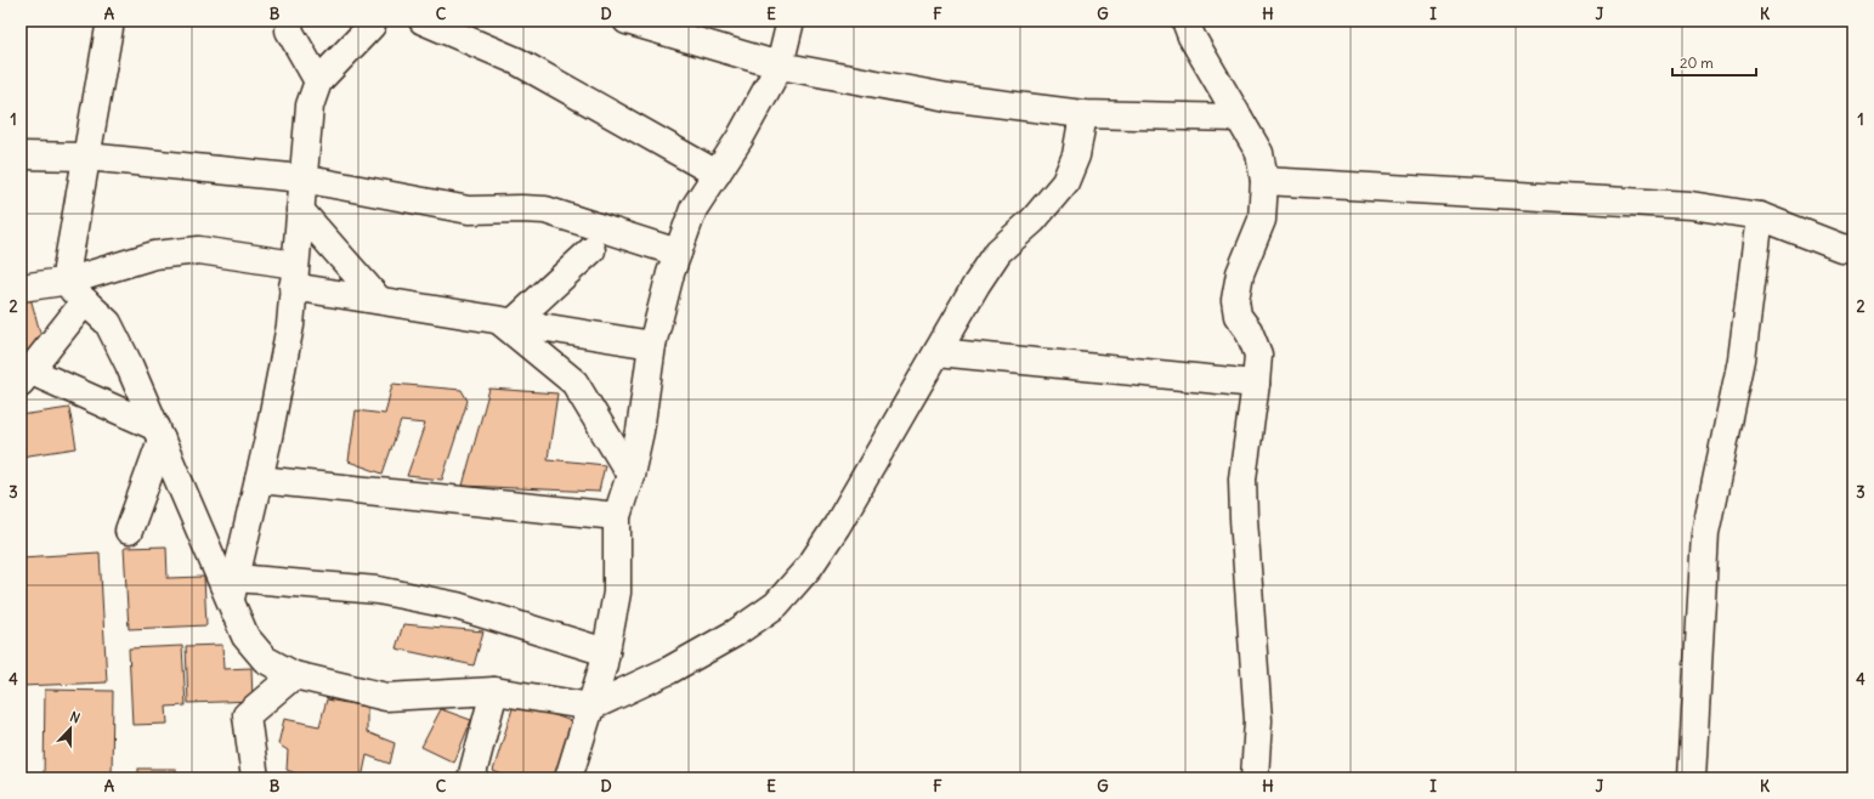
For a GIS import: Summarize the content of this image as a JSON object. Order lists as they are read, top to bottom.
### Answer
{
  "scale_bar": "20 m",
  "north": "top",
  "grid": {
    "columns": [
      "A",
      "B",
      "C",
      "D",
      "E",
      "F",
      "G",
      "H",
      "I",
      "J",
      "K"
    ],
    "rows": [
      "1",
      "2",
      "3",
      "4"
    ]
  }
}
